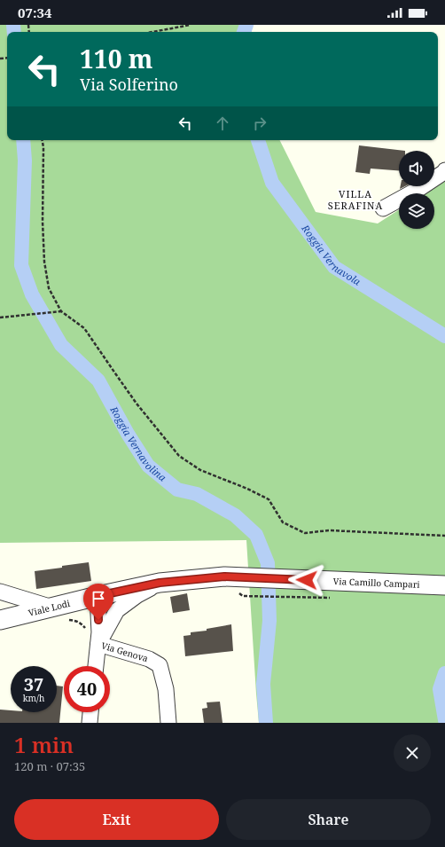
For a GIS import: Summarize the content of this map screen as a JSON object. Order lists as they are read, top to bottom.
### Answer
{
  "streets": {
    "street": ["Via Camillo Campari", "Viale Lodi", "Via Genova"]
  },
  "crossings": [
    ["Via Camillo Campari", "Viale Lodi"],
    ["Via Camillo Campari", "Via Genova"]
  ],
  "districts": ["VILLA SERAFINA"],
  "water": ["Roggia Vernavola", "Roggia Vernavolina"],
  "page": {
    "status": "07:34",
    "turn": ["110 m", "Via Solferino"],
    "speed": "37 km/h",
    "limit": "40",
    "heading": ["1 min", "120 m · 07:35"],
    "buttons": ["Exit", "Share"]
  }
}
